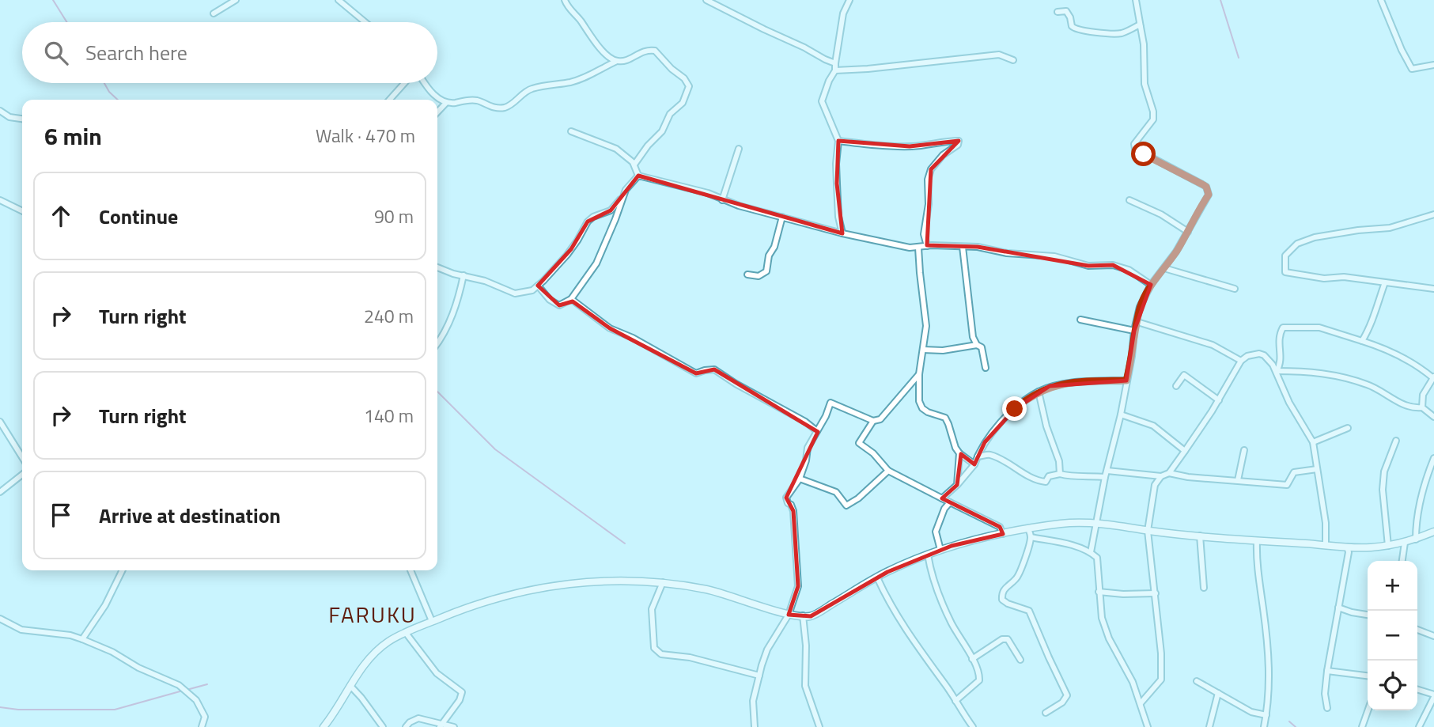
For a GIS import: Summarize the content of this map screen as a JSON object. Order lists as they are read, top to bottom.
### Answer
{
  "districts": ["FARUKU"],
  "page": {
    "search": "Search here",
    "heading": ["6 min", "Walk · 470 m"],
    "list": [
      ["Continue", "90 m"],
      ["Turn right", "240 m"],
      ["Turn right", "140 m"],
      "Arrive at destination"
    ],
    "map_buttons": ["+", "−"]
  }
}
